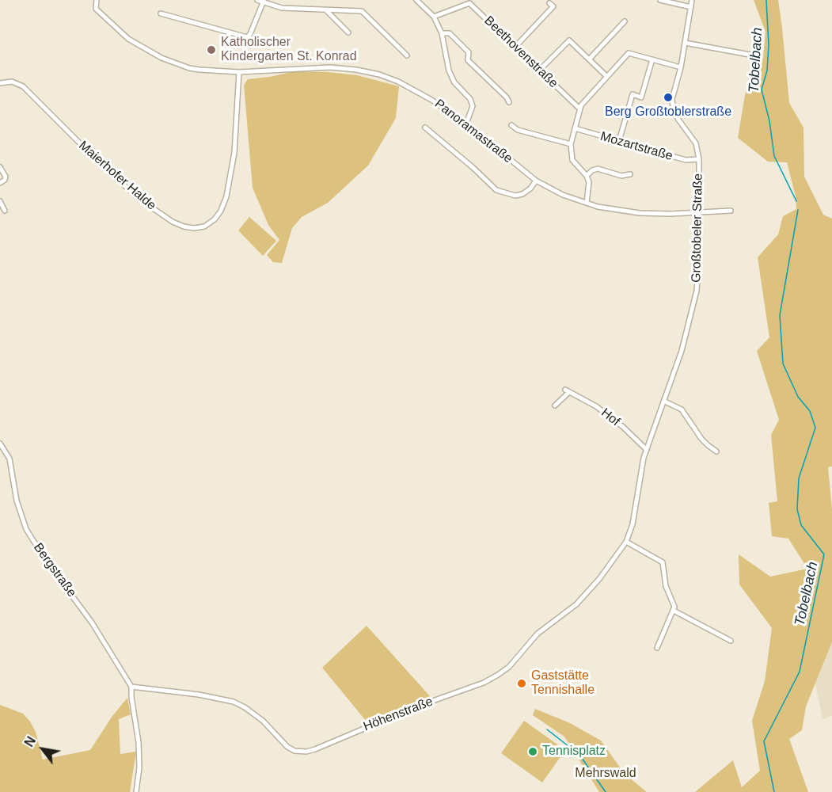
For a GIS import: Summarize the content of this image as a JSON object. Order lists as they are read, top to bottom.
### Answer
{
  "streets": {
    "street": [
      "Beethovenstraße",
      "Panoramastraße",
      "Mozartstraße",
      "Maierhofer Halde",
      "Großtobeler Straße",
      "Hof",
      "Bergstraße",
      "Höhenstraße"
    ]
  },
  "crossings": [
    ["Panoramastraße", "Maierhofer Halde"],
    ["Panoramastraße", "Großtobeler Straße"],
    ["Mozartstraße", "Großtobeler Straße"],
    ["Großtobeler Straße", "Hof"],
    ["Großtobeler Straße", "Höhenstraße"],
    ["Bergstraße", "Höhenstraße"]
  ],
  "water": ["Tobelbach"],
  "parks": ["Mehrswald"],
  "places": [
    "Katholischer Kindergarten St. Konrad",
    "Berg Großtoblerstraße",
    "Gaststätte Tennishalle",
    "Tennisplatz"
  ],
  "north": "top left"
}
